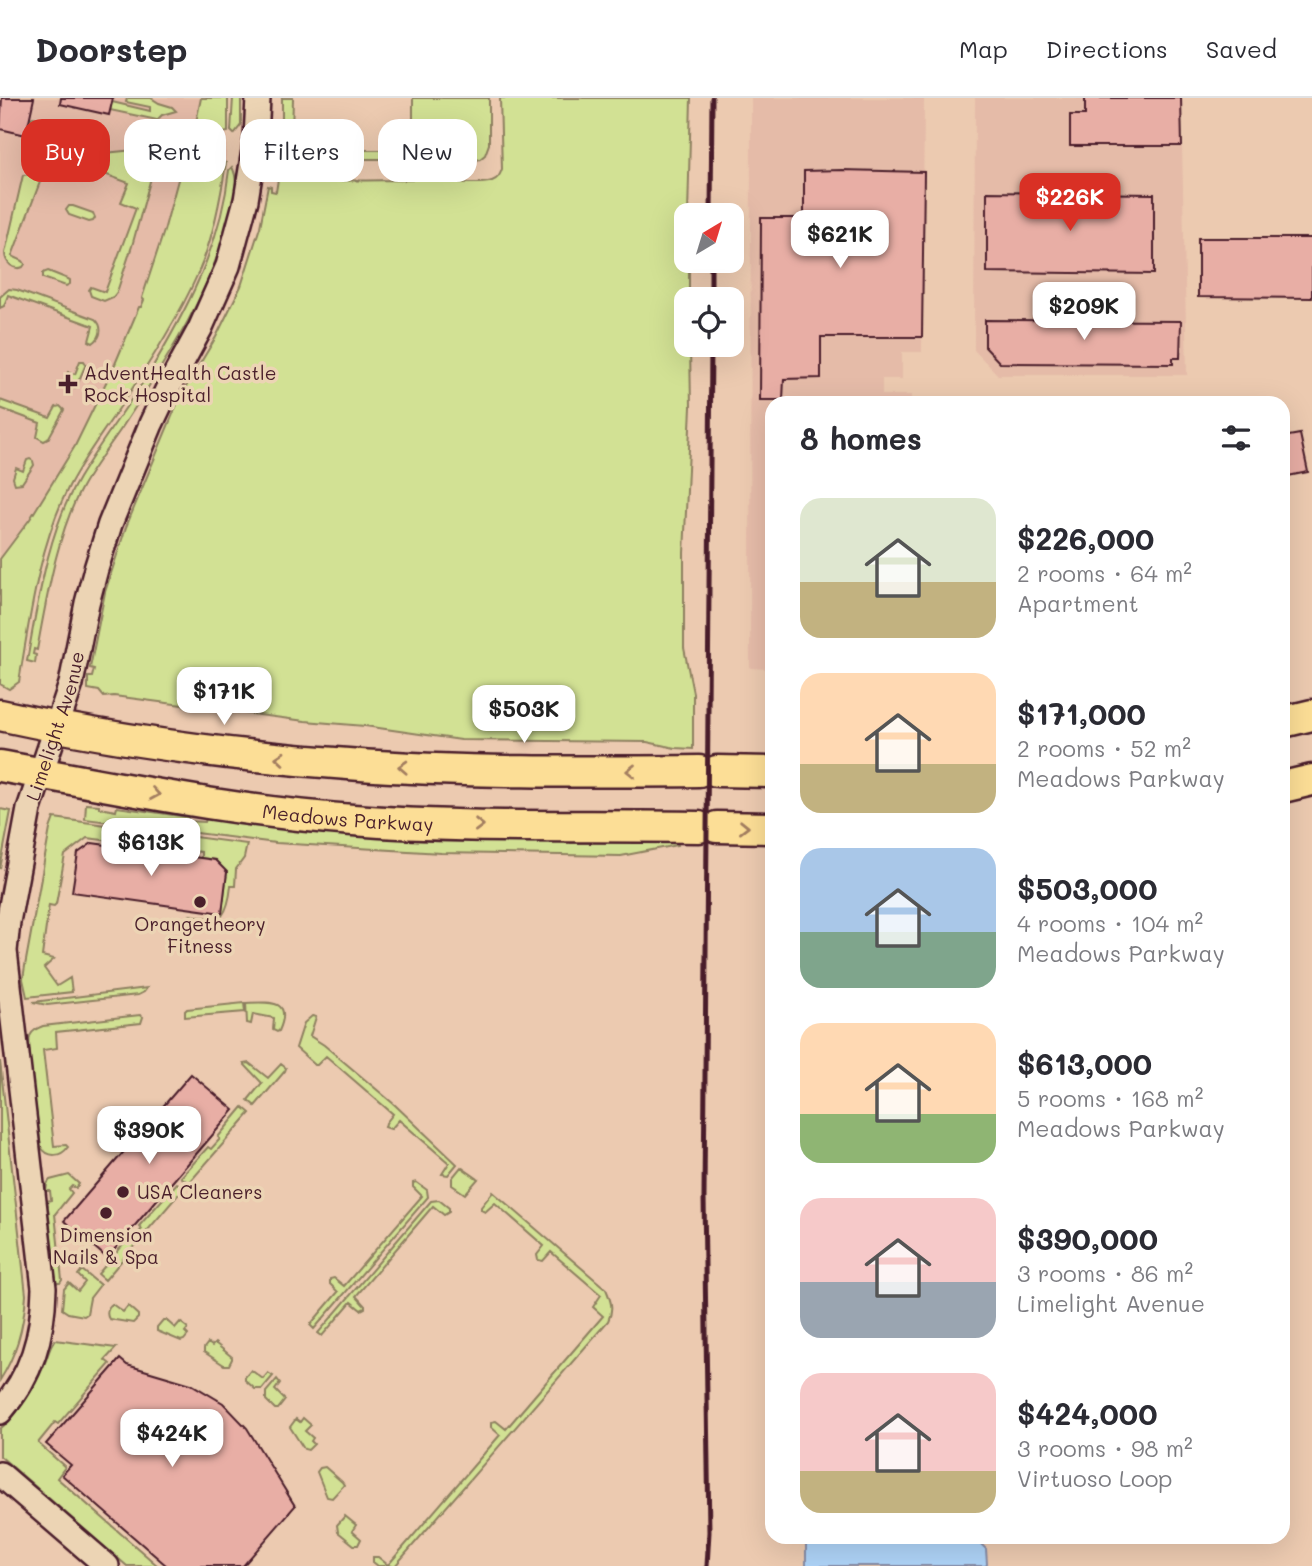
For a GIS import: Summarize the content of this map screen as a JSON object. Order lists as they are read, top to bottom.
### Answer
{
  "streets": {
    "main road": ["Meadows Parkway"],
    "street": ["Limelight Avenue"]
  },
  "crossings": [
    ["Limelight Avenue", "Meadows Parkway"]
  ],
  "places": {
    "health": ["AdventHealth Castle Rock Hospital"],
    "other": ["Orangetheory Fitness", "USA Cleaners", "Dimension Nails & Spa"]
  },
  "north": "top right",
  "page": {
    "header": "Doorstep",
    "nav": ["Map", "Directions", "Saved"],
    "chip": [
      "Buy",
      "Rent",
      "Filters",
      "New"
    ],
    "price": [
      "$226K",
      "$621K",
      "$209K",
      "$171K",
      "$503K",
      "$613K",
      "$390K",
      "$424K"
    ],
    "heading": "8 homes",
    "list": [
      {
        "name": "$226,000",
        "note": "2 rooms · 64 m² · Apartment"
      },
      {
        "name": "$171,000",
        "note": "2 rooms · 52 m² · Meadows Parkway"
      },
      {
        "name": "$503,000",
        "note": "4 rooms · 104 m² · Meadows Parkway"
      },
      {
        "name": "$613,000",
        "note": "5 rooms · 168 m² · Meadows Parkway"
      },
      {
        "name": "$390,000",
        "note": "3 rooms · 86 m² · Limelight Avenue"
      },
      {
        "name": "$424,000",
        "note": "3 rooms · 98 m² · Virtuoso Loop"
      }
    ]
  }
}
